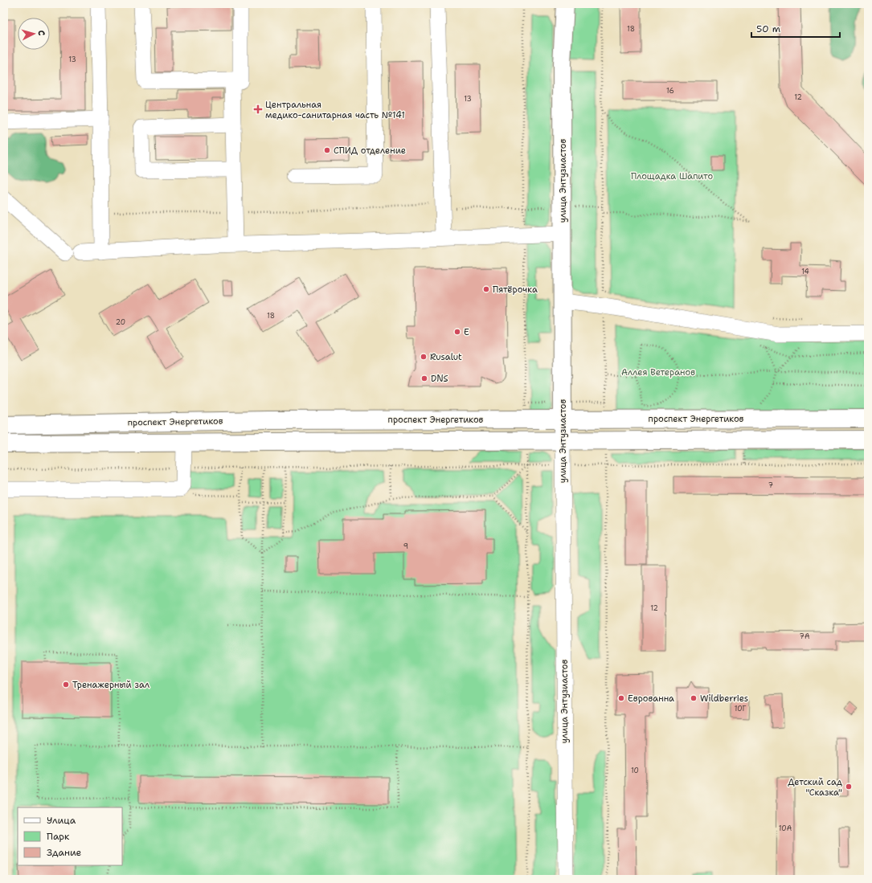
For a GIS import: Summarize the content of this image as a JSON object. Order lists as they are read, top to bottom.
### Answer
{
  "streets": {
    "main road": ["улица Энтузиастов", "проспект Энергетиков"]
  },
  "crossings": [
    ["улица Энтузиастов", "проспект Энергетиков"]
  ],
  "parks": ["Площадка Шапито", "Аллея Ветеранов"],
  "places": {
    "health": ["Центральная медико-санитарная часть №141"],
    "other": [
      "СПИД отделение",
      "Пятёрочка",
      "Е",
      "Rusalut",
      "DNS",
      "Тренажерный зал",
      "Еврованна",
      "Wildberries",
      "Детский сад \"Сказка\""
    ]
  },
  "house_numbers": [
    "18",
    "13",
    "16",
    "12",
    "13",
    "14",
    "18",
    "20",
    "7",
    "9",
    "12",
    "7А",
    "10Г",
    "10",
    "10А"
  ],
  "legend": ["Улица", "Парк", "Здание"],
  "scale_bar": "50 m",
  "north": "right"
}
